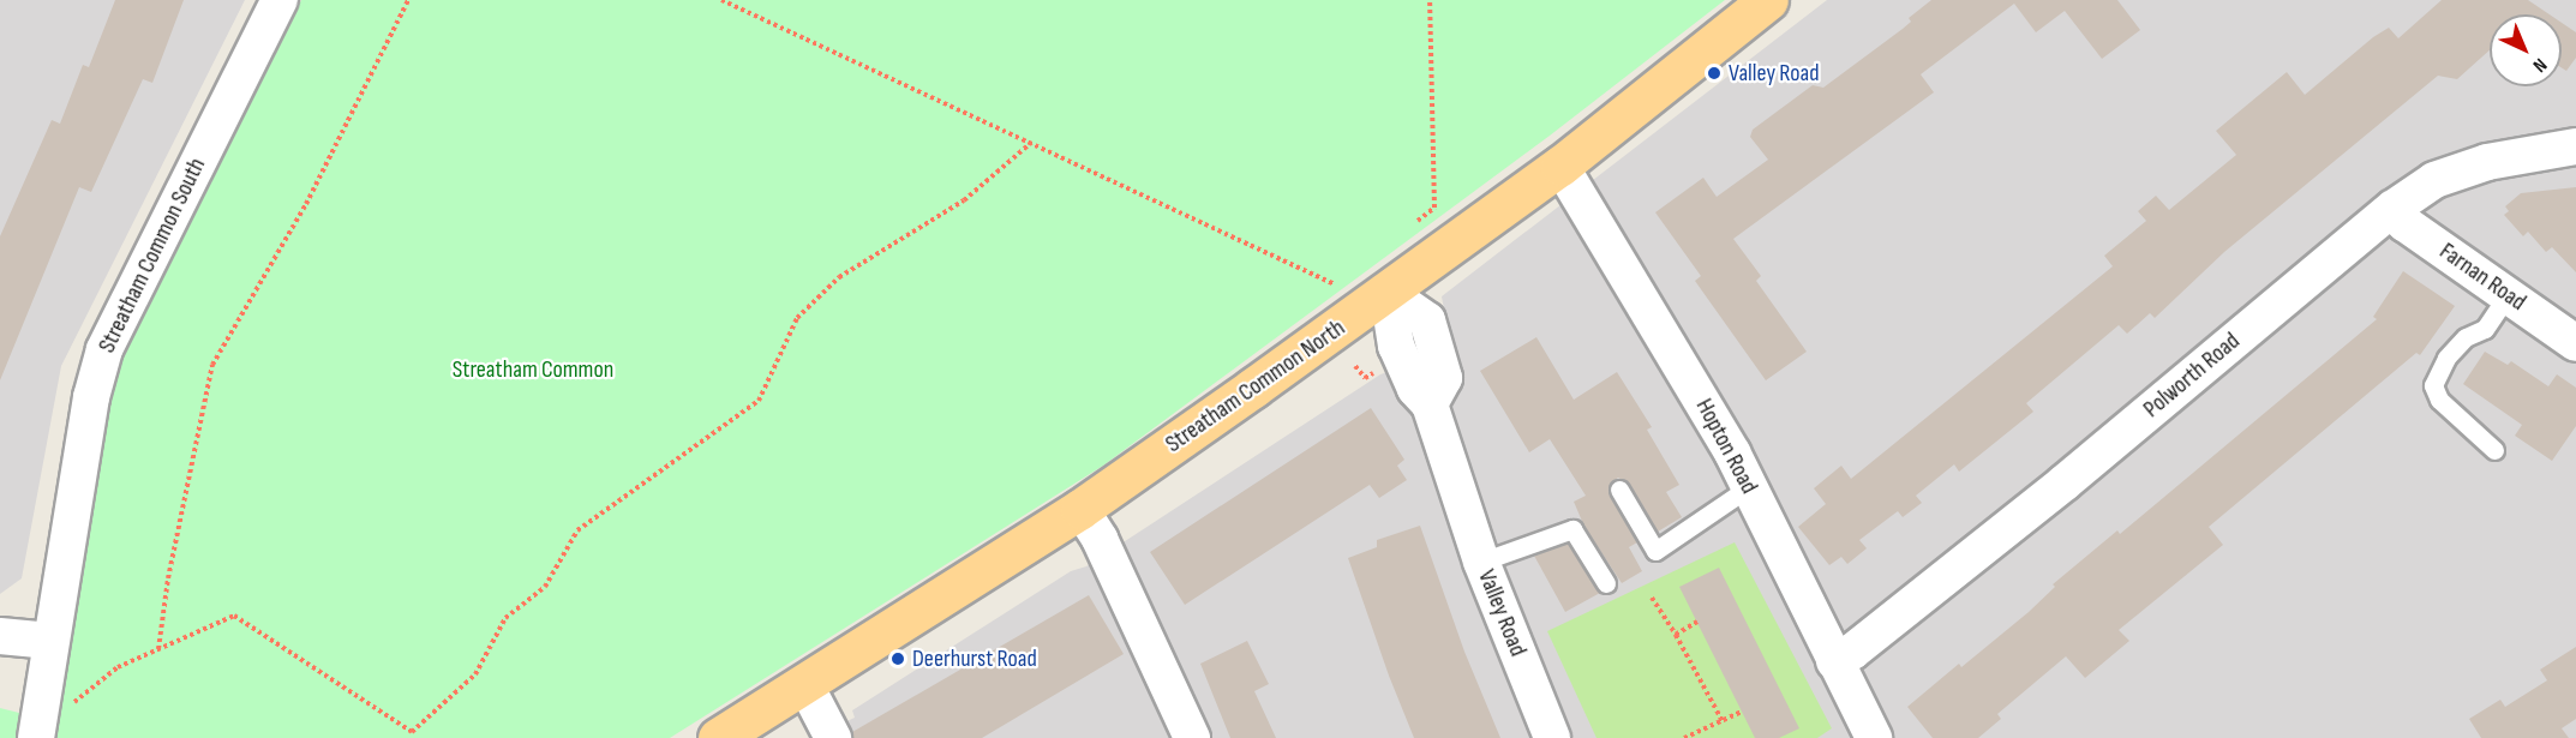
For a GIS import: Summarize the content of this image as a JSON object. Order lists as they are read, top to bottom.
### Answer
{
  "streets": {
    "main road": ["Streatham Common North"],
    "street": [
      "Streatham Common South",
      "Farnan Road",
      "Polworth Road",
      "Hopton Road",
      "Valley Road"
    ]
  },
  "crossings": [
    ["Farnan Road", "Polworth Road"],
    ["Polworth Road", "Hopton Road"],
    ["Streatham Common North", "Hopton Road"],
    ["Streatham Common North", "Valley Road"]
  ],
  "parks": ["Streatham Common"],
  "places": ["Valley Road", "Deerhurst Road"],
  "north": "bottom right"
}
